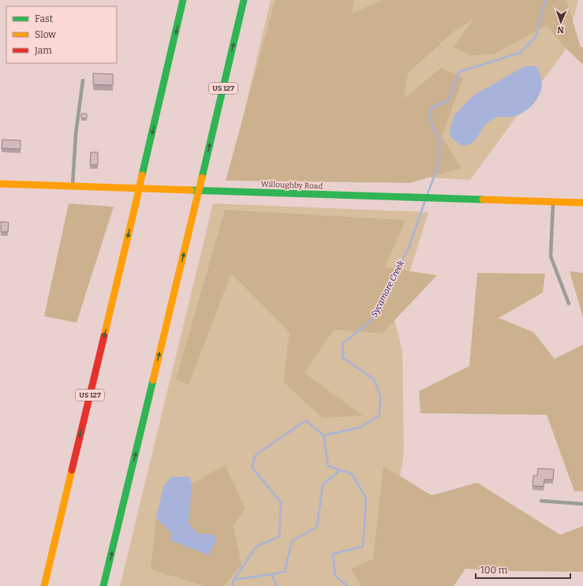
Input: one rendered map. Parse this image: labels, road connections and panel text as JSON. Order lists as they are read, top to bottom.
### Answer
{
  "streets": {
    "main road": ["US 127", "Willoughby Road"]
  },
  "water": ["Sycamore Creek"],
  "legend": ["Fast", "Slow", "Jam"],
  "scale_bar": "100 m",
  "north": "bottom"
}
